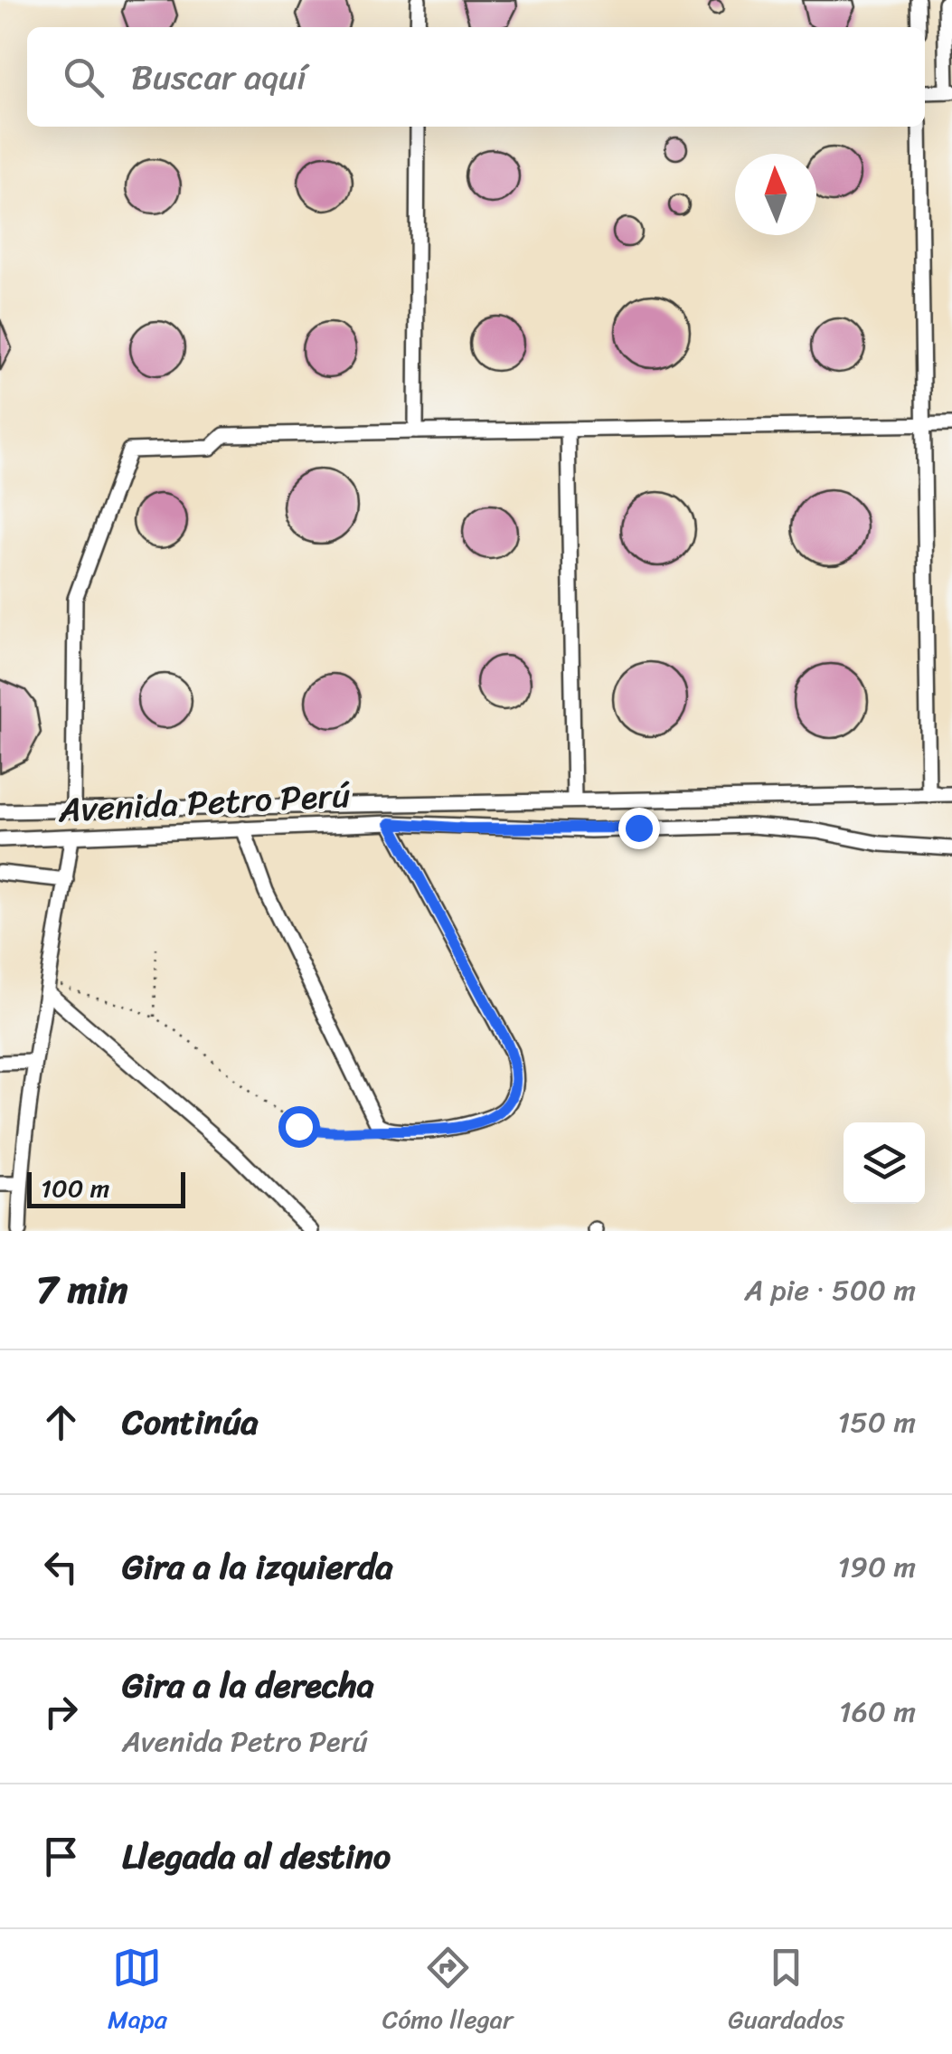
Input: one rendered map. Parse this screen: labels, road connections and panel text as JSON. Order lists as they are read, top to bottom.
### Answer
{
  "streets": {
    "street": ["Avenida Petro Perú"]
  },
  "scale_bar": "100 m",
  "north": "top",
  "page": {
    "search": "Buscar aquí",
    "scale": "100 m",
    "heading": ["7 min", "A pie · 500 m"],
    "list": [
      ["Continúa", "150 m"],
      ["Gira a la izquierda", "190 m"],
      ["Gira a la derecha", "Avenida Petro Perú", "160 m"],
      "Llegada al destino"
    ],
    "nav": ["Mapa", "Cómo llegar", "Guardados"]
  }
}
